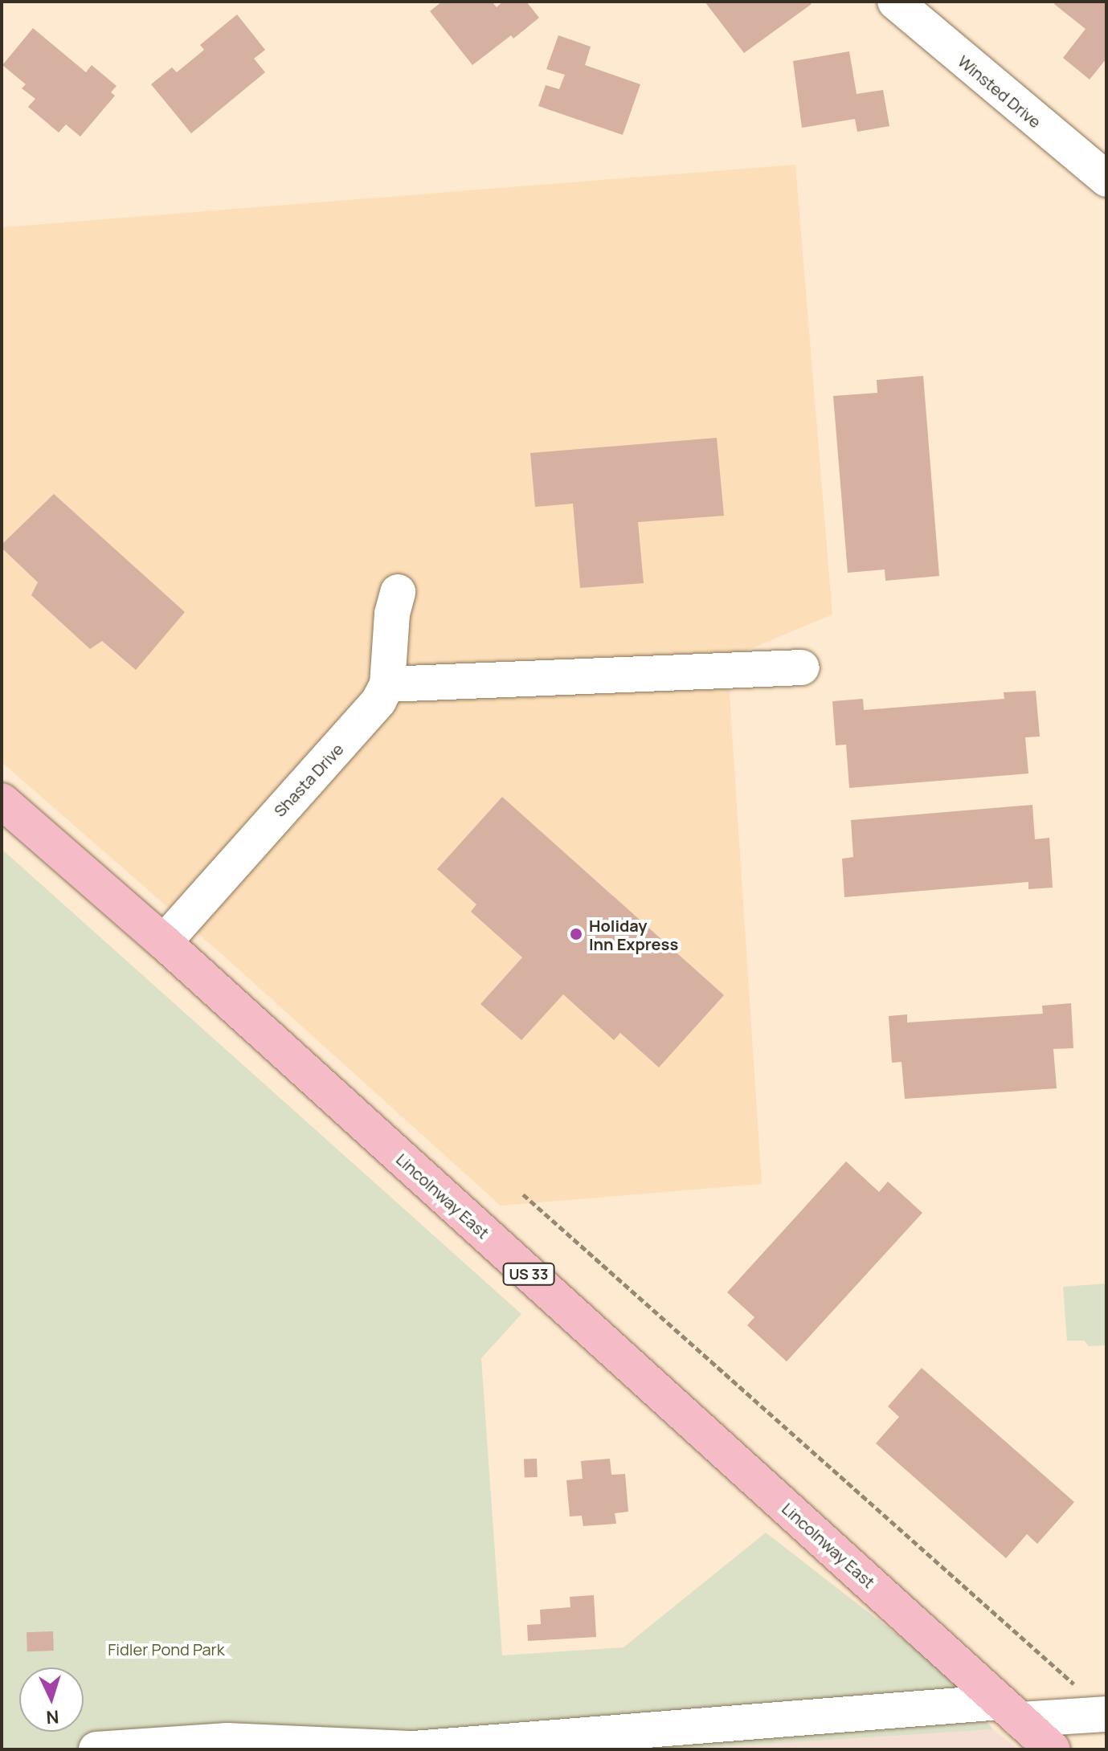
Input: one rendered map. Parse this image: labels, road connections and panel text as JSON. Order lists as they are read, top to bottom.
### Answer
{
  "streets": {
    "highway": ["Lincolnway East", "US 33"],
    "street": ["Winsted Drive", "Shasta Drive"]
  },
  "crossings": [
    ["Shasta Drive", "Lincolnway East"]
  ],
  "parks": ["Fidler Pond Park"],
  "places": ["Holiday Inn Express"],
  "north": "bottom"
}
